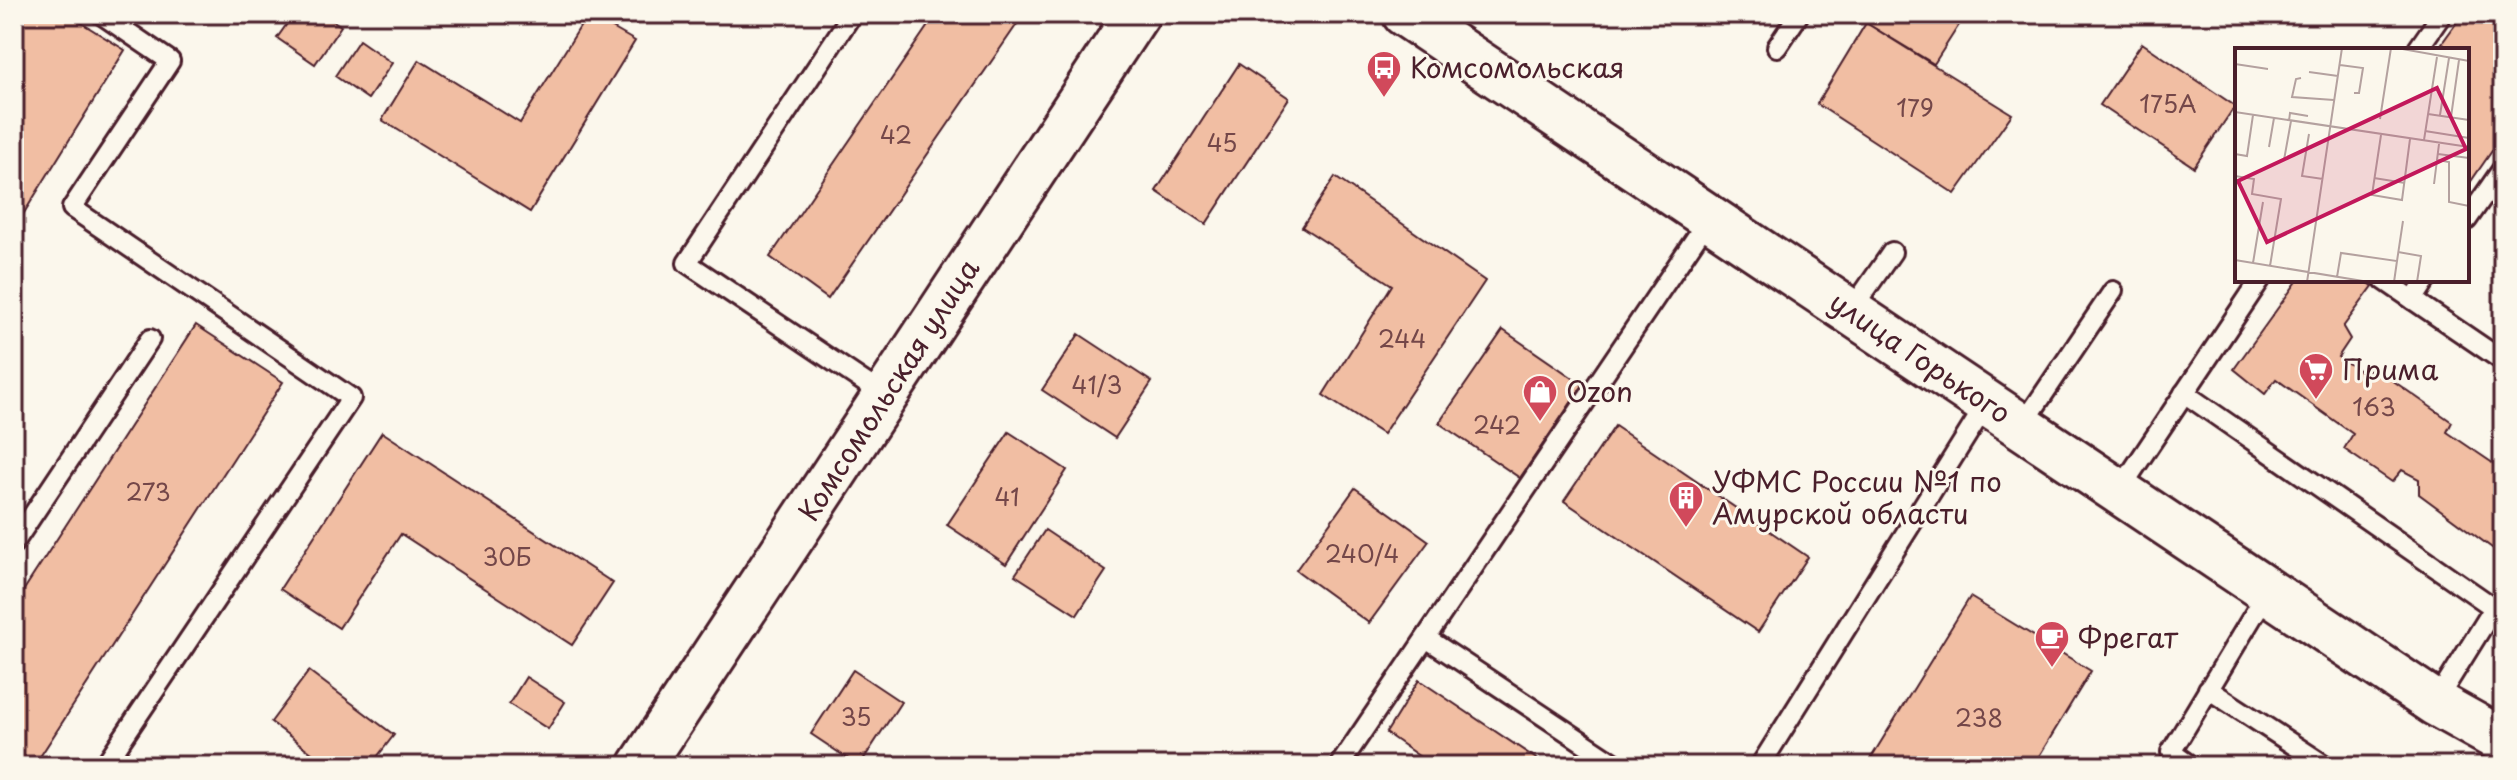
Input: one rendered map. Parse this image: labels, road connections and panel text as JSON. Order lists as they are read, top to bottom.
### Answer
{
  "streets": {
    "main road": ["улица Горького", "Комсомольская улица"]
  },
  "places": {
    "bus stop": ["Комсомольская"],
    "supermarket": ["Прима"],
    "shop": ["Ozon"],
    "building": ["УФМС России №1 по Амурской области"],
    "cafe": ["Фрегат"]
  },
  "house_numbers": [
    "175А",
    "179",
    "42",
    "45",
    "244",
    "41/3",
    "163",
    "242",
    "273",
    "41",
    "240/4",
    "30Б",
    "35",
    "238"
  ]
}
